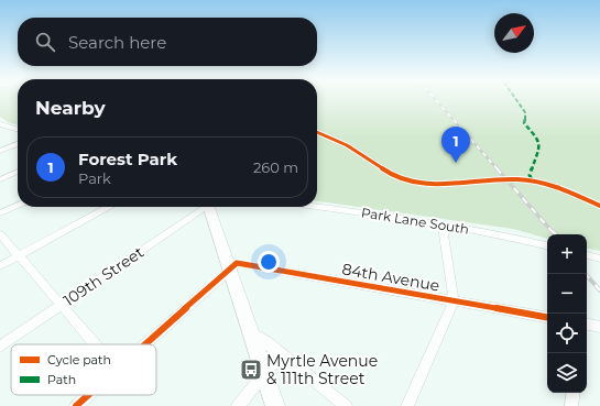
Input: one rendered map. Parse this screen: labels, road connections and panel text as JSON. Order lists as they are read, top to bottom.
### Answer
{
  "streets": {
    "street": ["Park Lane South", "109th Street", "84th Avenue"]
  },
  "places": {
    "bus stop": ["Myrtle Avenue & 111th Street"]
  },
  "legend": ["Cycle path", "Path"],
  "north": "top right",
  "page": {
    "search": "Search here",
    "heading": "Nearby",
    "pins": "1",
    "list": [
      {
        "mark": "1",
        "name": "Forest Park",
        "note": "Park",
        "value": "260 m"
      }
    ],
    "map_buttons": ["+", "−"]
  }
}
